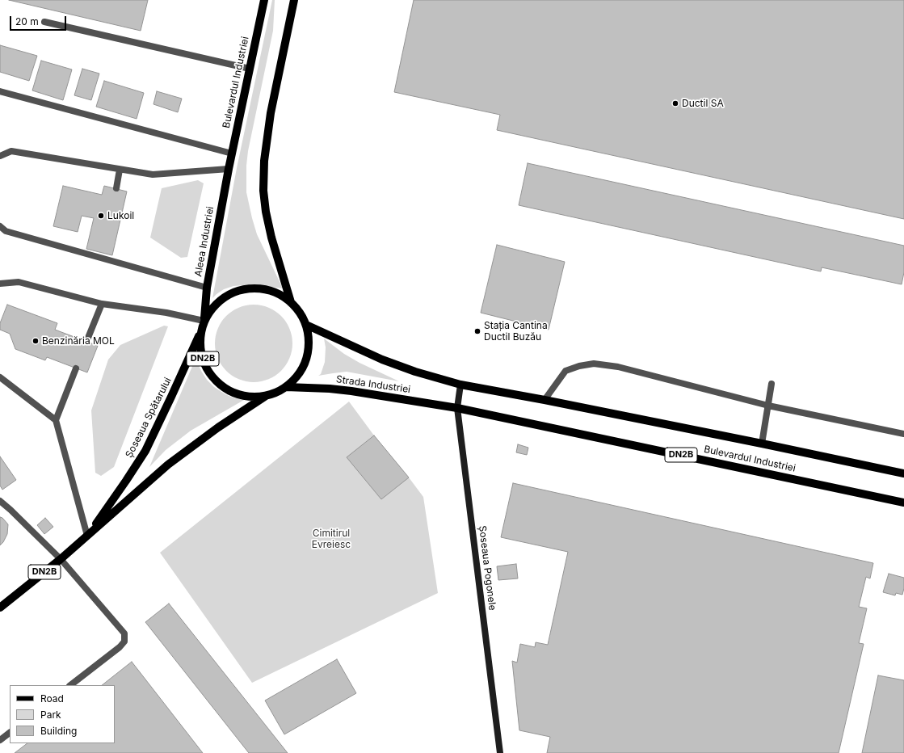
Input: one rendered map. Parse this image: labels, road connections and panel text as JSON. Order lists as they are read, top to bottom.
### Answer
{
  "streets": {
    "main road": [
      "Bulevardul Industriei",
      "Aleea Industriei",
      "DN2B",
      "Strada Industriei",
      "Șoseaua Spătarului",
      "Șoseaua Pogonele"
    ]
  },
  "crossings": [
    ["Bulevardul Industriei", "Aleea Industriei"],
    ["Bulevardul Industriei", "Strada Industriei"],
    ["Bulevardul Industriei", "Șoseaua Pogonele"],
    ["Aleea Industriei", "Strada Industriei"],
    ["Aleea Industriei", "Șoseaua Spătarului"],
    ["Strada Industriei", "Șoseaua Spătarului"],
    ["Strada Industriei", "Șoseaua Pogonele"]
  ],
  "parks": ["Cimitirul Evreiesc"],
  "places": [
    "Ductil SA",
    "Lukoil",
    "Stația Cantina Ductil Buzău",
    "Benzinăria MOL"
  ],
  "legend": ["Road", "Park", "Building"],
  "scale_bar": "20 m"
}
